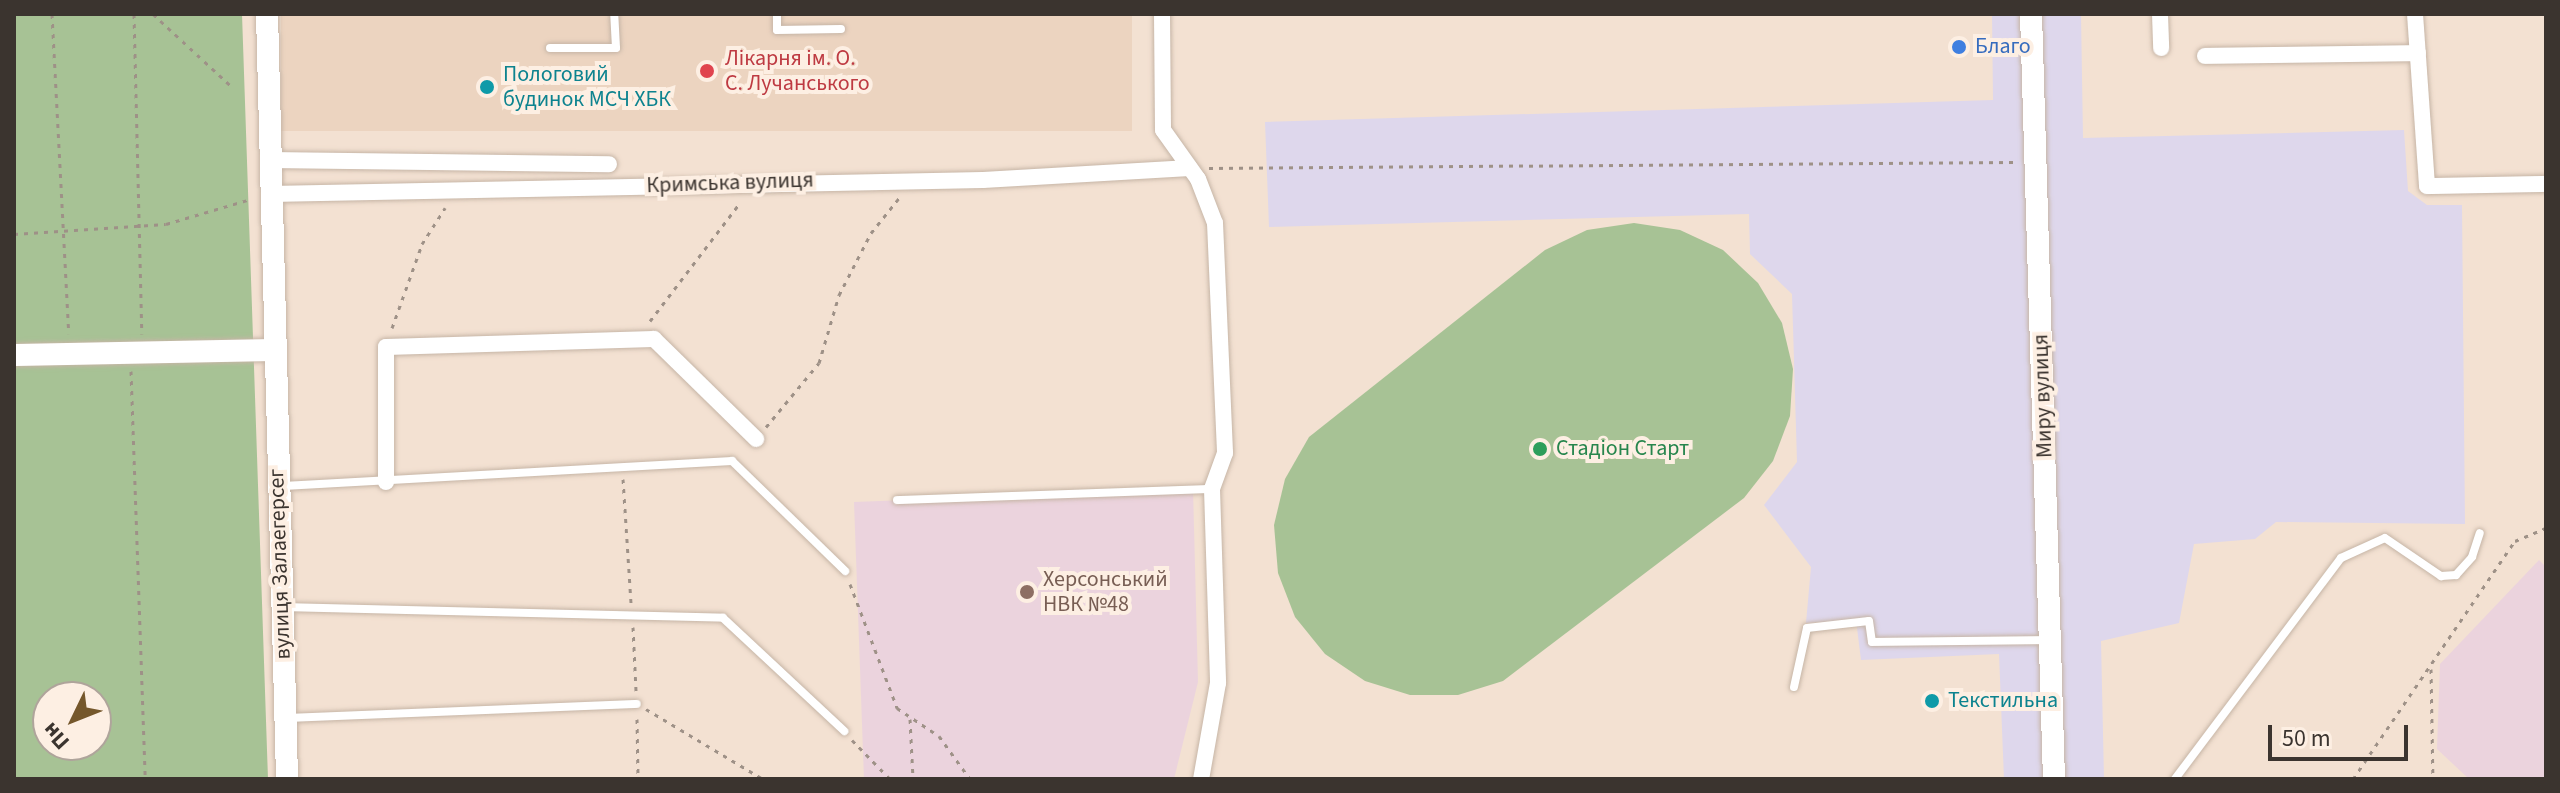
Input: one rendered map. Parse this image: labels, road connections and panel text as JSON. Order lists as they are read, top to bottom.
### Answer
{
  "streets": {
    "main road": ["Миру вулиця", "вулиця Залаегерсег"],
    "street": ["Кримська вулиця"]
  },
  "crossings": [
    ["Кримська вулиця", "вулиця Залаегерсег"]
  ],
  "places": [
    "Благо",
    "Лікарня ім. О. С. Лучанського",
    "Пологовий будинок МСЧ ХБК",
    "Стадіон Старт",
    "Херсонський НВК №48",
    "Текстильна"
  ],
  "scale_bar": "50 m",
  "north": "bottom left"
}
